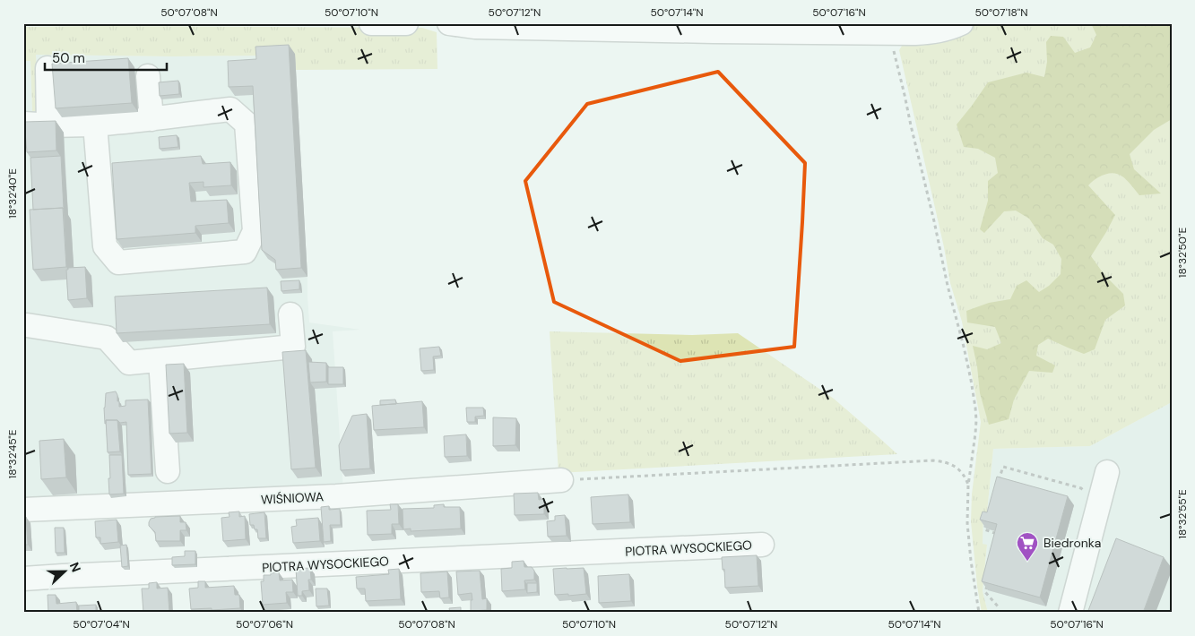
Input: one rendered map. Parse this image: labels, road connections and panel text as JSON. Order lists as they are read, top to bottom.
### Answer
{
  "streets": {
    "street": ["WIŚNIOWA", "PIOTRA WYSOCKIEGO"]
  },
  "places": {
    "supermarket": ["Biedronka"]
  },
  "scale_bar": "50 m",
  "north": "right",
  "coordinates": [
    "50°07'08\"N",
    "50°07'10\"N",
    "50°07'12\"N",
    "50°07'14\"N",
    "50°07'16\"N",
    "50°07'18\"N",
    "18°32'40\"E",
    "18°32'50\"E",
    "18°32'45\"E",
    "18°32'55\"E",
    "50°07'04\"N",
    "50°07'06\"N"
  ]
}
